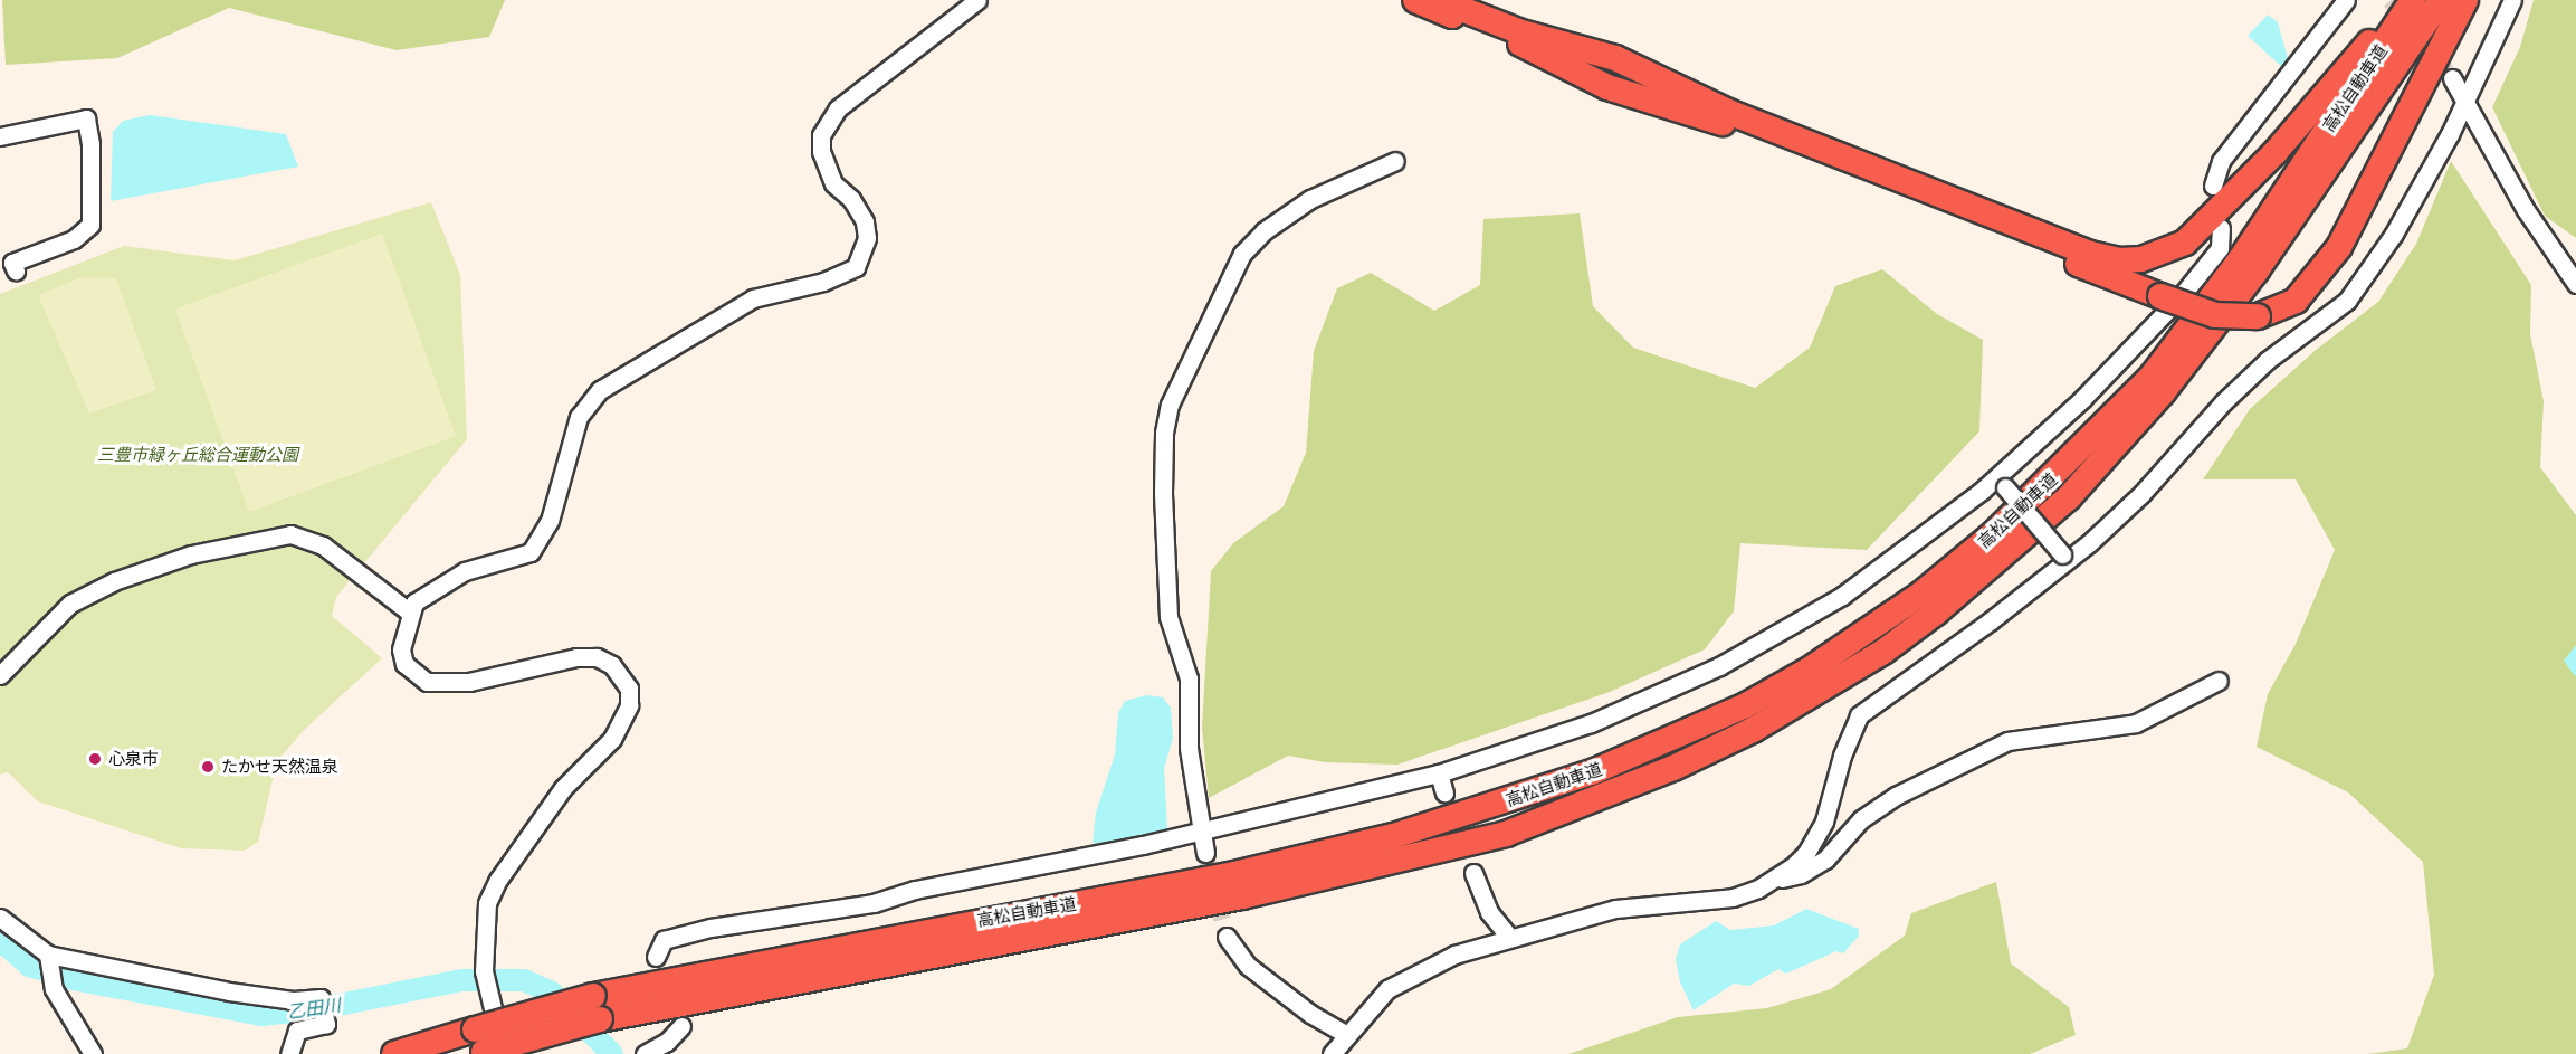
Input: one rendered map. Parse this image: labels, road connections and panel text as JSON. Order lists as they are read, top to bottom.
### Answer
{
  "streets": {
    "highway": ["高松自動車道"]
  },
  "water": ["乙田川"],
  "parks": ["三豊市緑ヶ丘総合運動公園"],
  "places": ["心泉市", "たかせ天然温泉"]
}
